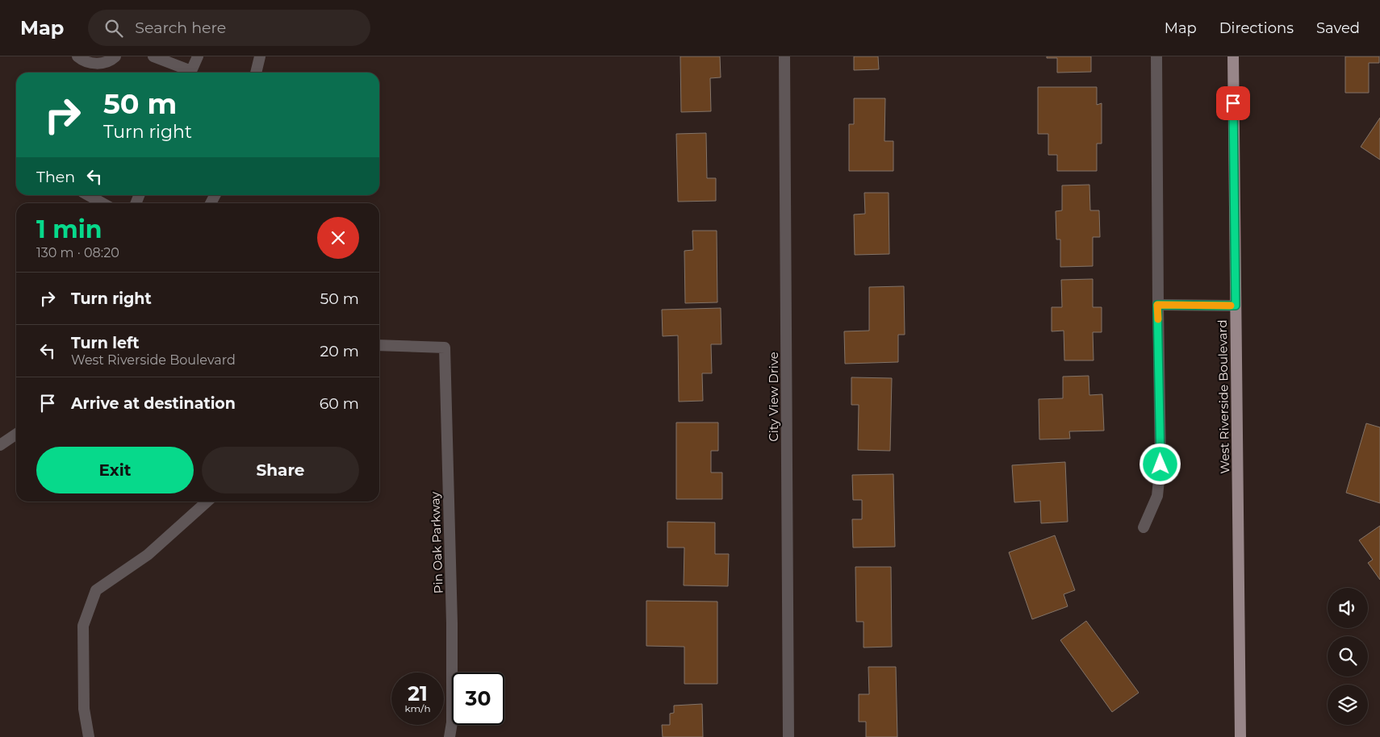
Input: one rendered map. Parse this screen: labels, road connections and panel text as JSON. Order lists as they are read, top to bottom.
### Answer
{
  "streets": {
    "main road": ["West Riverside Boulevard"],
    "street": ["City View Drive", "Pin Oak Parkway"]
  },
  "page": {
    "header": "Map",
    "search": "Search here",
    "nav": ["Map", "Directions", "Saved"],
    "turn": ["50 m", "Turn right"],
    "then": "Then",
    "heading": ["1 min", "130 m · 08:20"],
    "list": [
      {
        "name": "Turn right",
        "value": "50 m"
      },
      {
        "name": "Turn left",
        "note": "West Riverside Boulevard",
        "value": "20 m"
      },
      {
        "name": "Arrive at destination",
        "value": "60 m"
      }
    ],
    "buttons": ["Exit", "Share"],
    "speed": "21 km/h",
    "limit": "30"
  }
}
